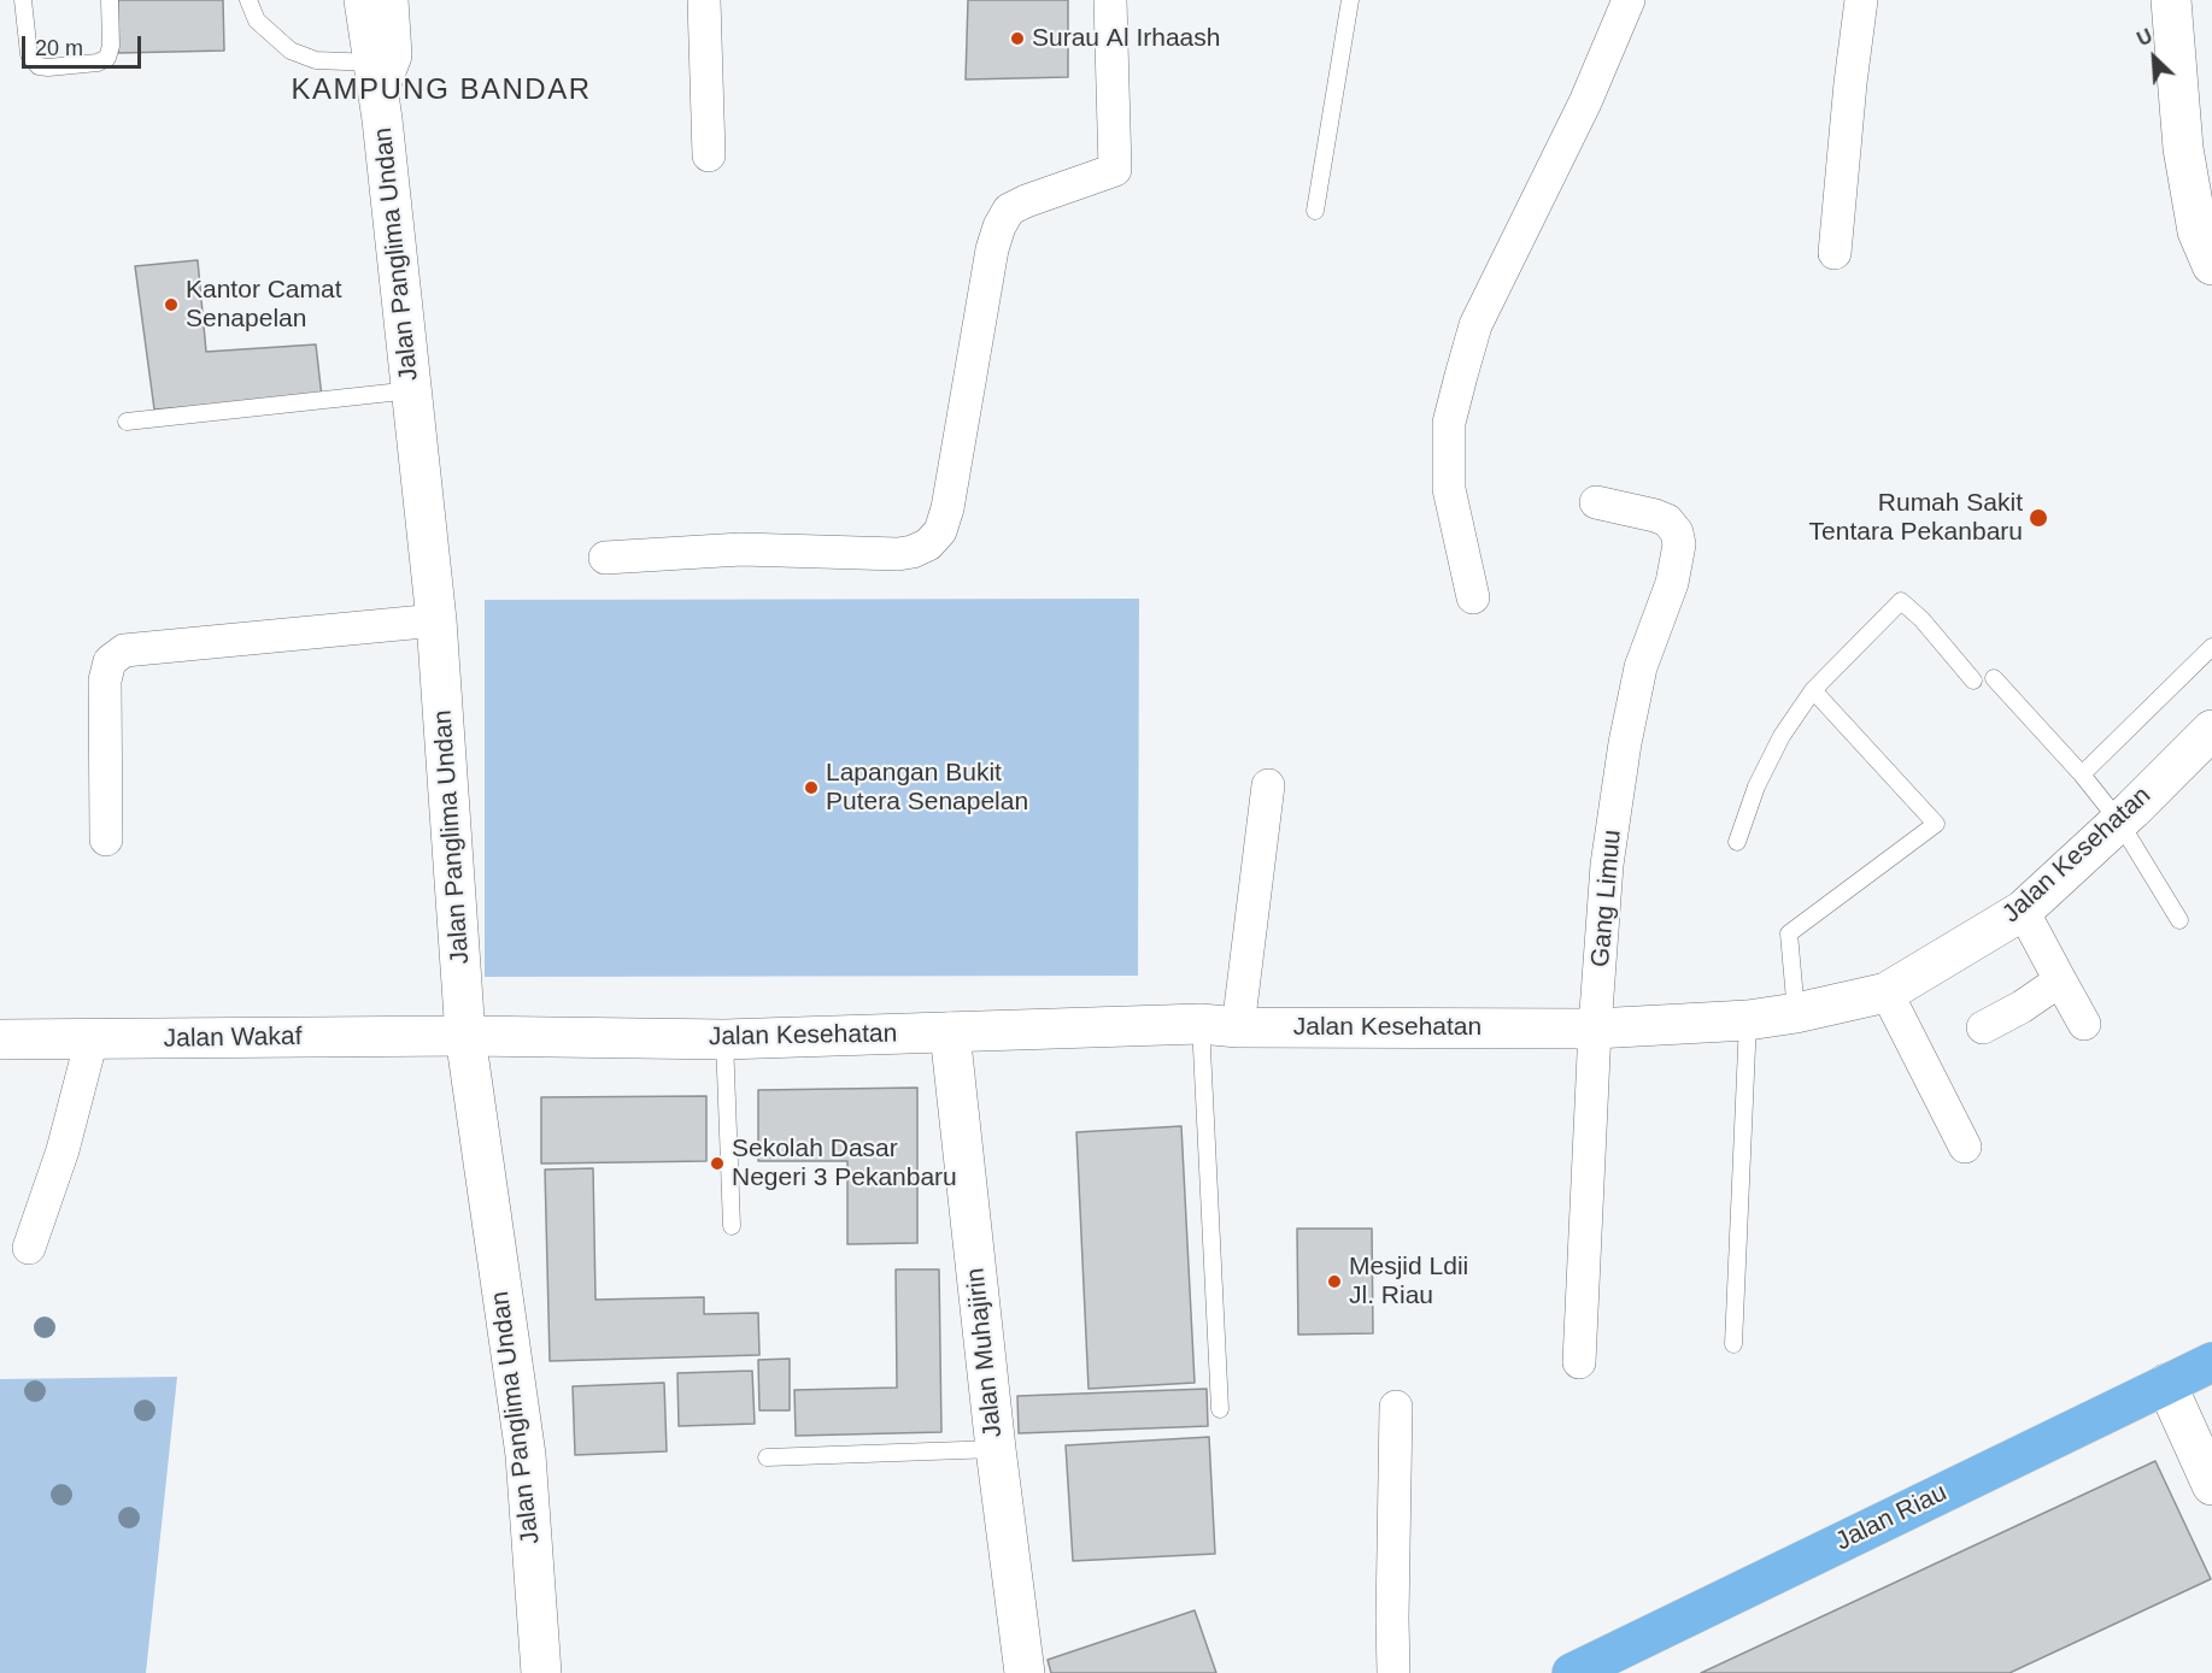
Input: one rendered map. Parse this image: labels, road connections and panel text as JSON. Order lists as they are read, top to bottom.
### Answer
{
  "streets": {
    "main road": ["Jalan Riau"],
    "street": [
      "Jalan Panglima Undan",
      "Jalan Kesehatan",
      "Gang Limuu",
      "Jalan Wakaf",
      "Jalan Muhajirin"
    ]
  },
  "crossings": [
    ["Jalan Panglima Undan", "Jalan Kesehatan"],
    ["Jalan Panglima Undan", "Jalan Wakaf"],
    ["Jalan Kesehatan", "Gang Limuu"],
    ["Jalan Kesehatan", "Jalan Wakaf"],
    ["Jalan Kesehatan", "Jalan Muhajirin"]
  ],
  "districts": ["KAMPUNG BANDAR"],
  "places": [
    "Surau Al Irhaash",
    "Kantor Camat Senapelan",
    "Rumah Sakit Tentara Pekanbaru",
    "Lapangan Bukit Putera Senapelan",
    "Sekolah Dasar Negeri 3 Pekanbaru",
    "Mesjid Ldii Jl. Riau"
  ],
  "scale_bar": "20 m",
  "north": "top left"
}
